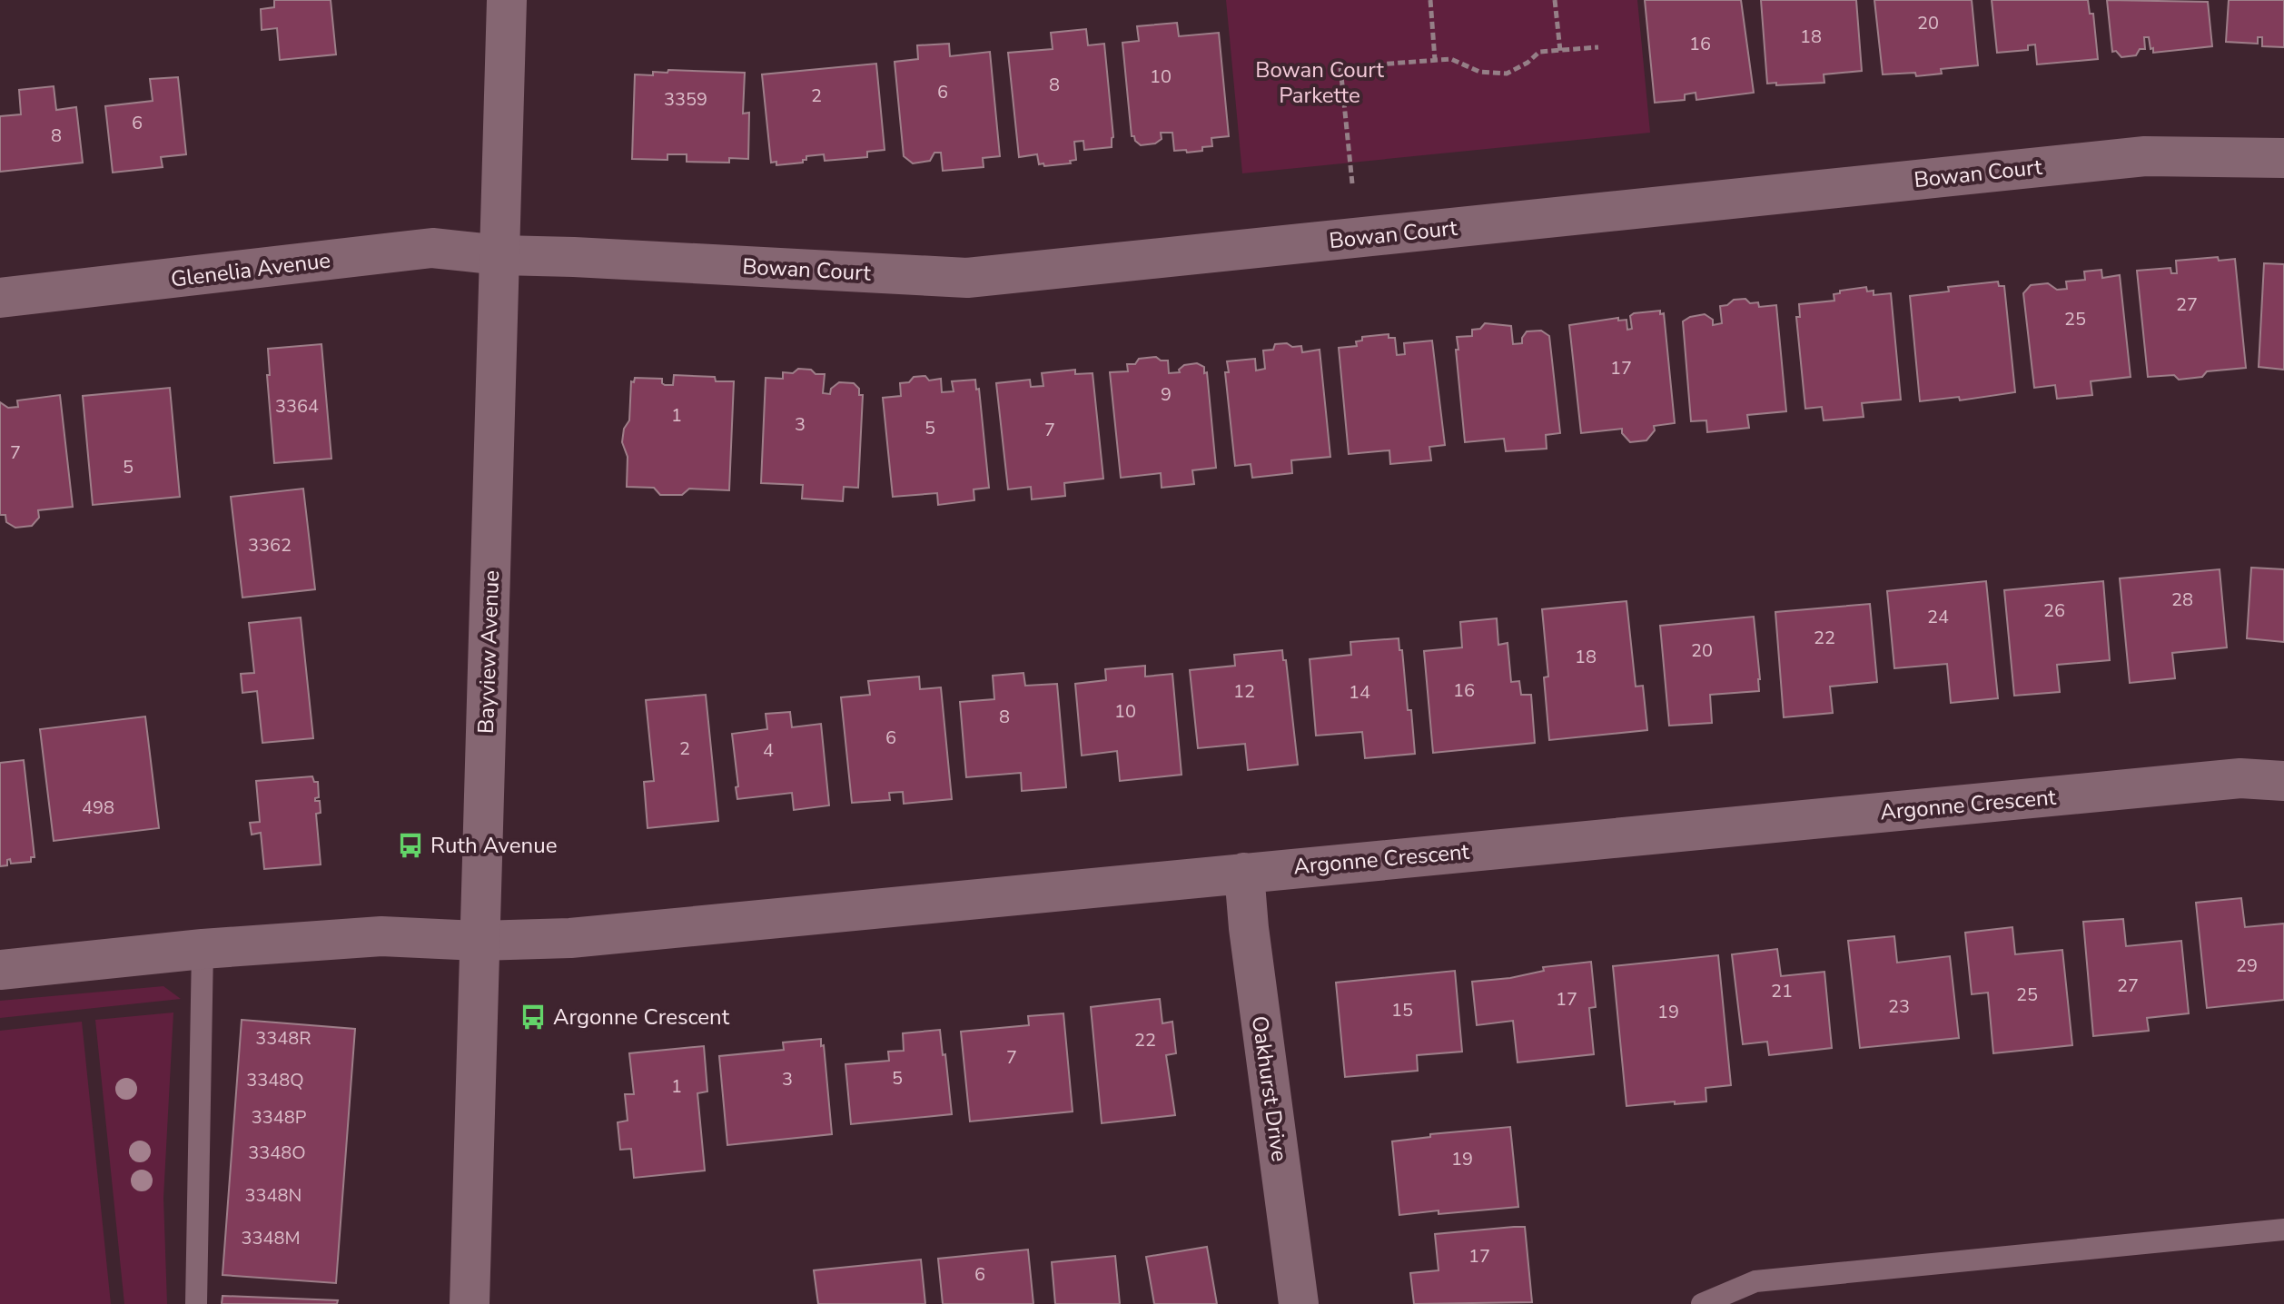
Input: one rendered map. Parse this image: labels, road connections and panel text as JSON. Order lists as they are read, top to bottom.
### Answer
{
  "streets": {
    "street": [
      "Bowan Court",
      "Glenelia Avenue",
      "Bayview Avenue",
      "Argonne Crescent",
      "Oakhurst Drive"
    ]
  },
  "crossings": [
    ["Bowan Court", "Glenelia Avenue"],
    ["Bowan Court", "Bayview Avenue"],
    ["Glenelia Avenue", "Bayview Avenue"],
    ["Bayview Avenue", "Argonne Crescent"],
    ["Argonne Crescent", "Oakhurst Drive"]
  ],
  "parks": ["Bowan Court Parkette"],
  "places": {
    "bus stop": ["Ruth Avenue", "Argonne Crescent"]
  },
  "house_numbers": [
    "20",
    "18",
    "16",
    "10",
    "8",
    "6",
    "2",
    "3359",
    "6",
    "8",
    "27",
    "25",
    "17",
    "9",
    "3364",
    "1",
    "3",
    "5",
    "7",
    "7",
    "5",
    "3362",
    "28",
    "26",
    "24",
    "22",
    "20",
    "18",
    "16",
    "12",
    "14",
    "10",
    "8",
    "6",
    "2",
    "4",
    "498",
    "29",
    "27",
    "21",
    "25",
    "17",
    "23",
    "15",
    "19",
    "3348R",
    "22",
    "7",
    "5",
    "3",
    "3348Q",
    "1",
    "3348P",
    "3348O",
    "19",
    "3348N",
    "3348M",
    "17",
    "6"
  ]
}
